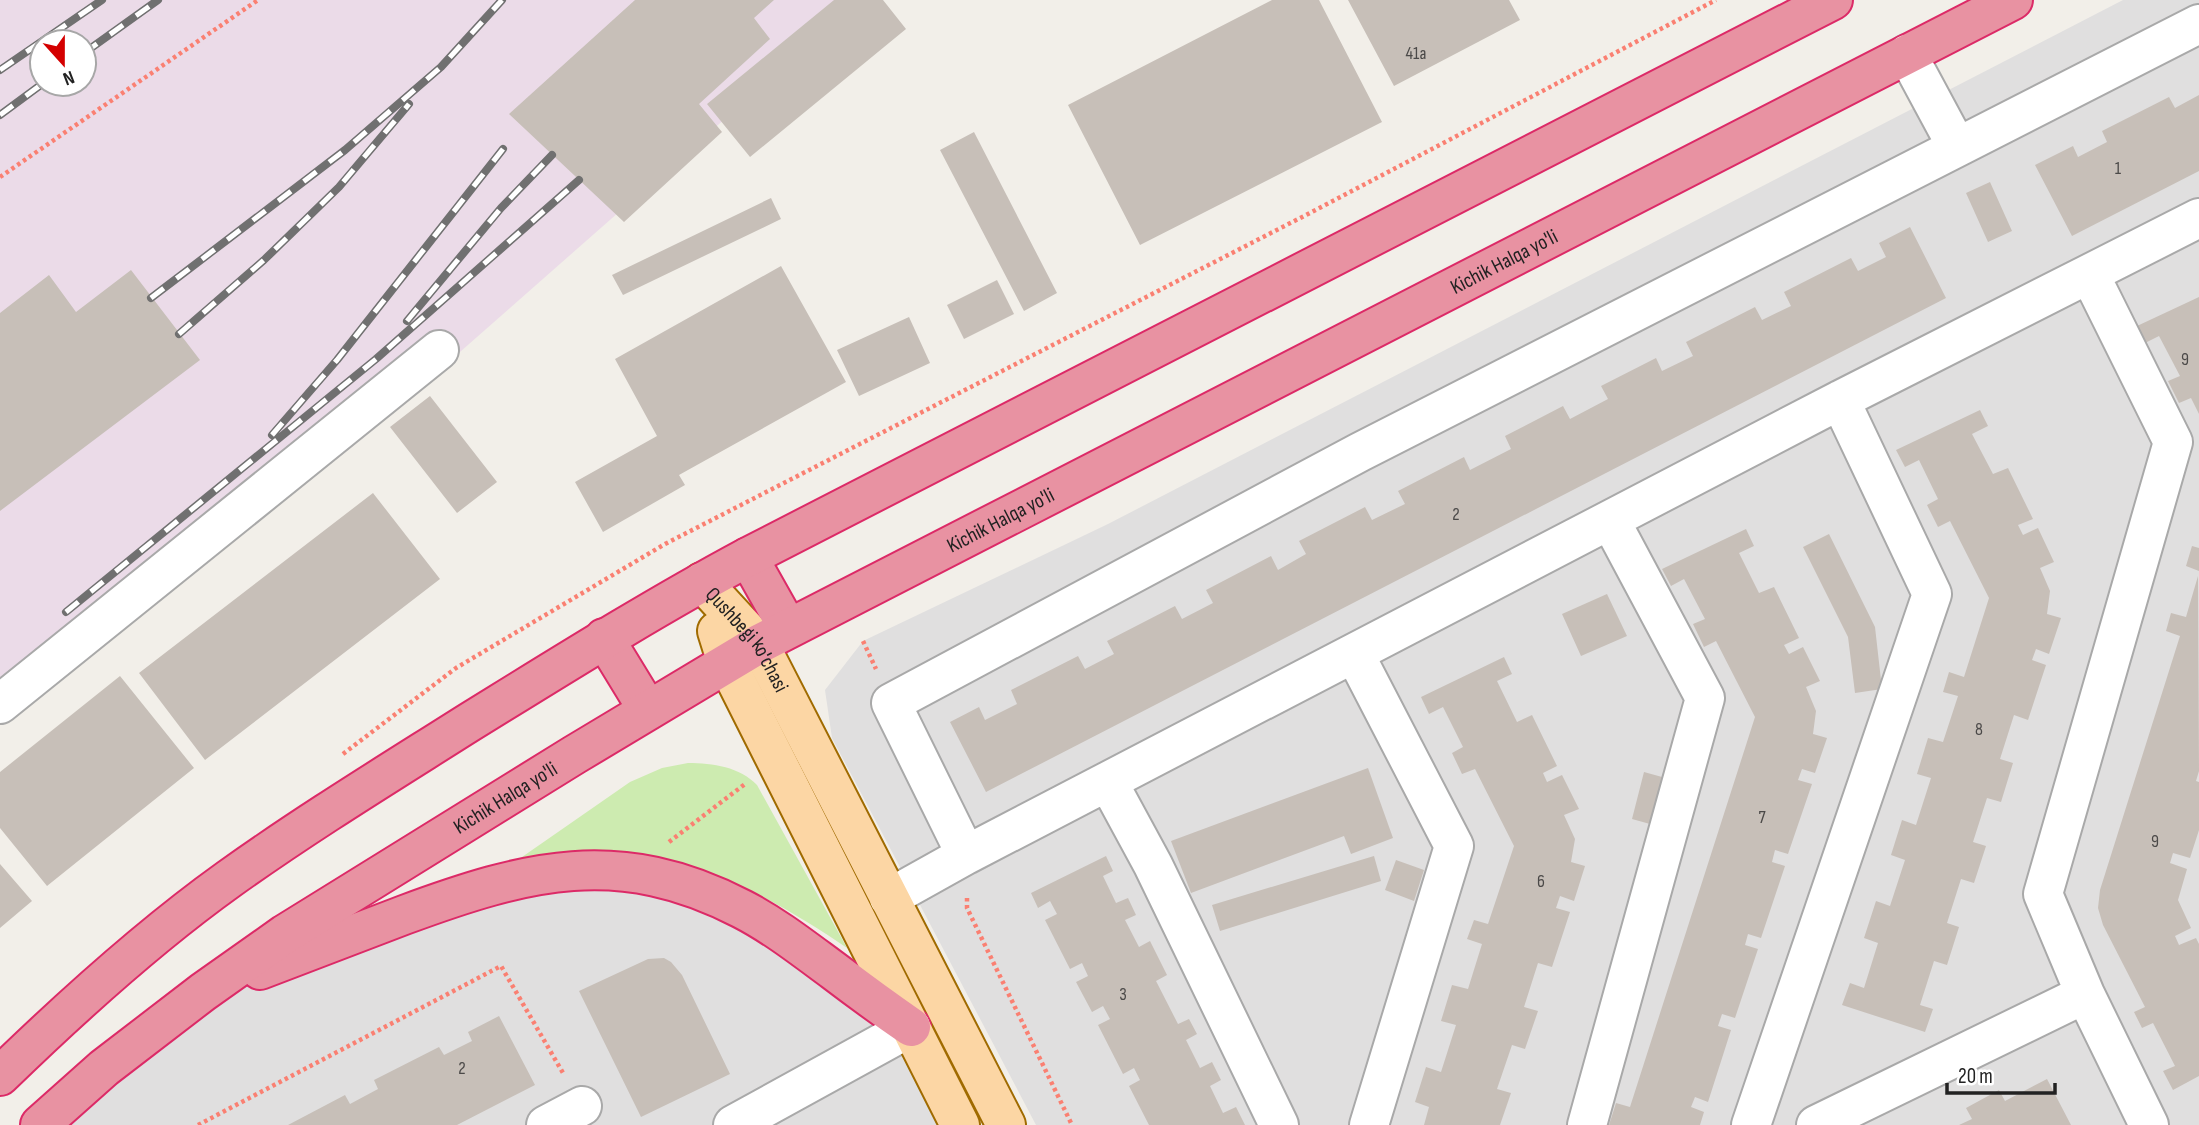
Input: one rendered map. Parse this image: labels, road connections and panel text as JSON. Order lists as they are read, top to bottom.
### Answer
{
  "streets": {
    "highway": ["Kichik Halqa yo'li"],
    "main road": ["Qushbegi ko'chasi"]
  },
  "crossings": [
    ["Kichik Halqa yo'li", "Qushbegi ko'chasi"]
  ],
  "house_numbers": [
    "41а",
    "1",
    "9",
    "2",
    "8",
    "7",
    "9",
    "6",
    "3",
    "2"
  ],
  "scale_bar": "20 m",
  "north": "bottom"
}
